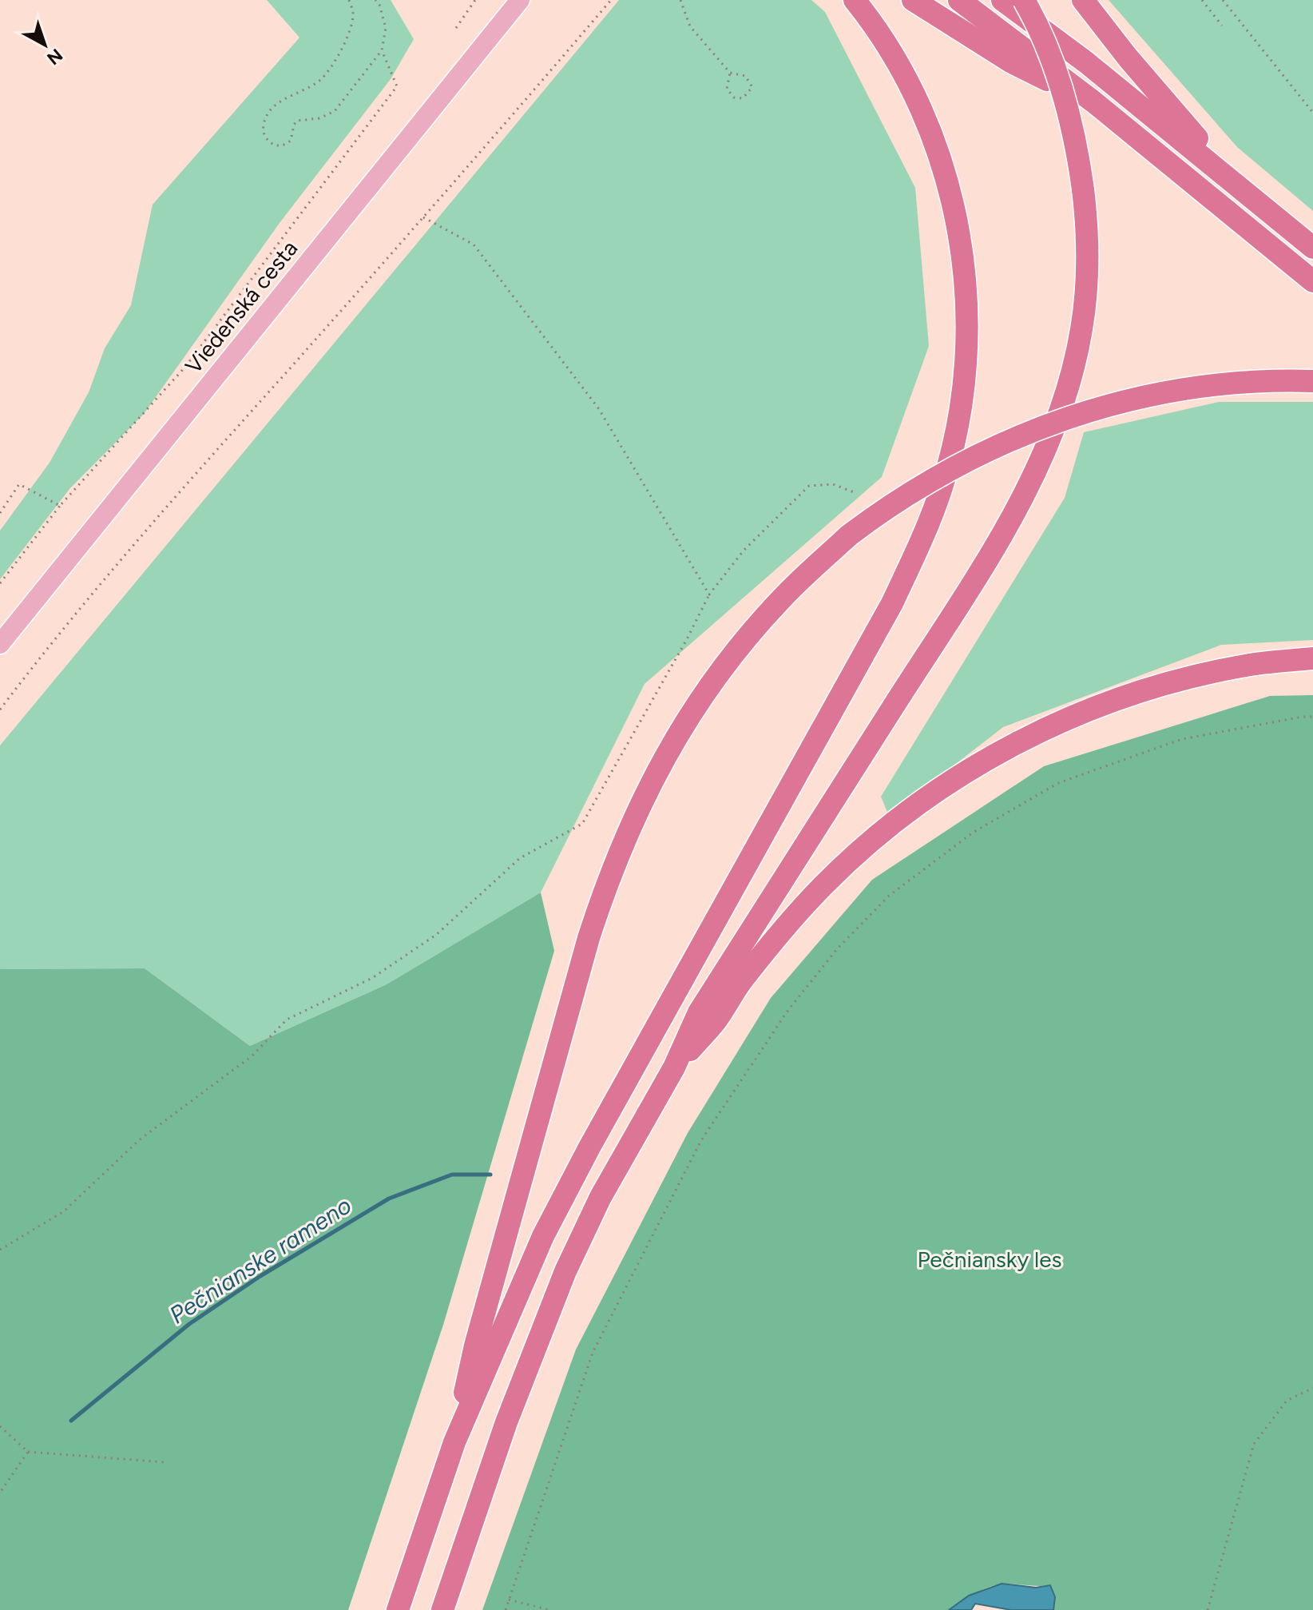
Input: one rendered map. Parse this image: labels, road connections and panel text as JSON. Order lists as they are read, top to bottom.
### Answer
{
  "streets": {
    "main road": ["Viedenská cesta"]
  },
  "water": ["Pečnianske rameno"],
  "parks": ["Pečniansky les"],
  "north": "bottom right"
}
